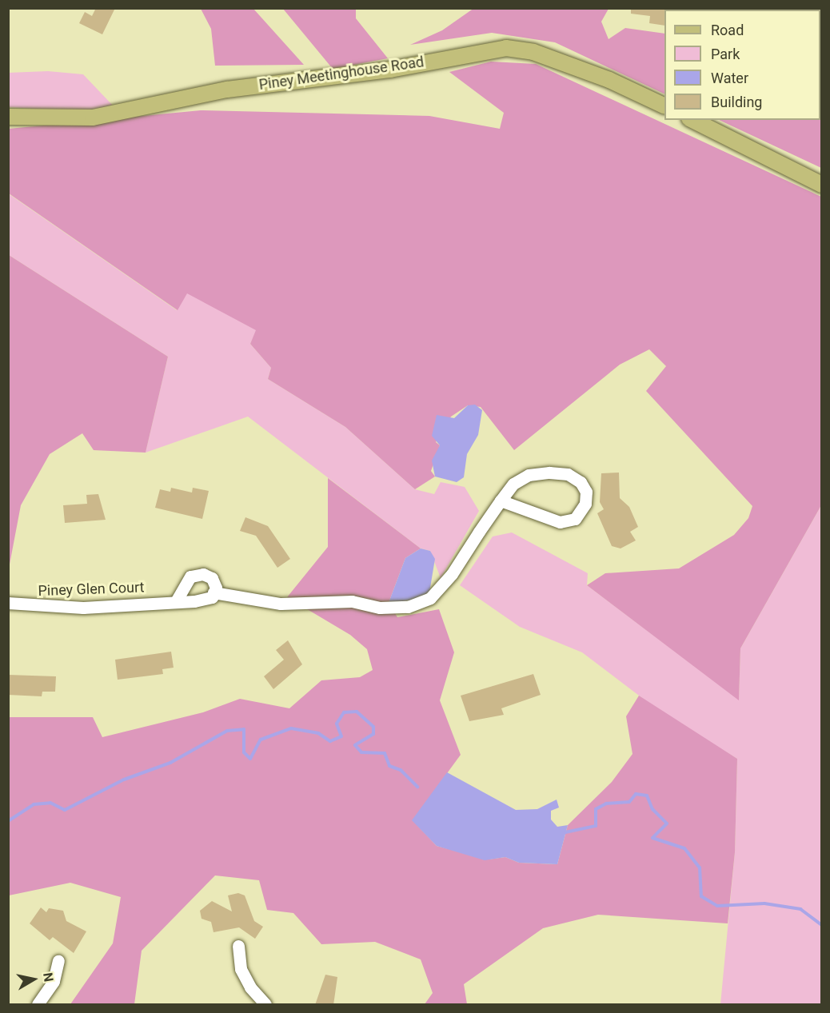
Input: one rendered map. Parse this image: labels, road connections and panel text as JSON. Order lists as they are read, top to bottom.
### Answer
{
  "streets": {
    "main road": ["Piney Meetinghouse Road"],
    "street": ["Piney Glen Court"]
  },
  "legend": [
    "Road",
    "Park",
    "Water",
    "Building"
  ],
  "north": "right"
}
